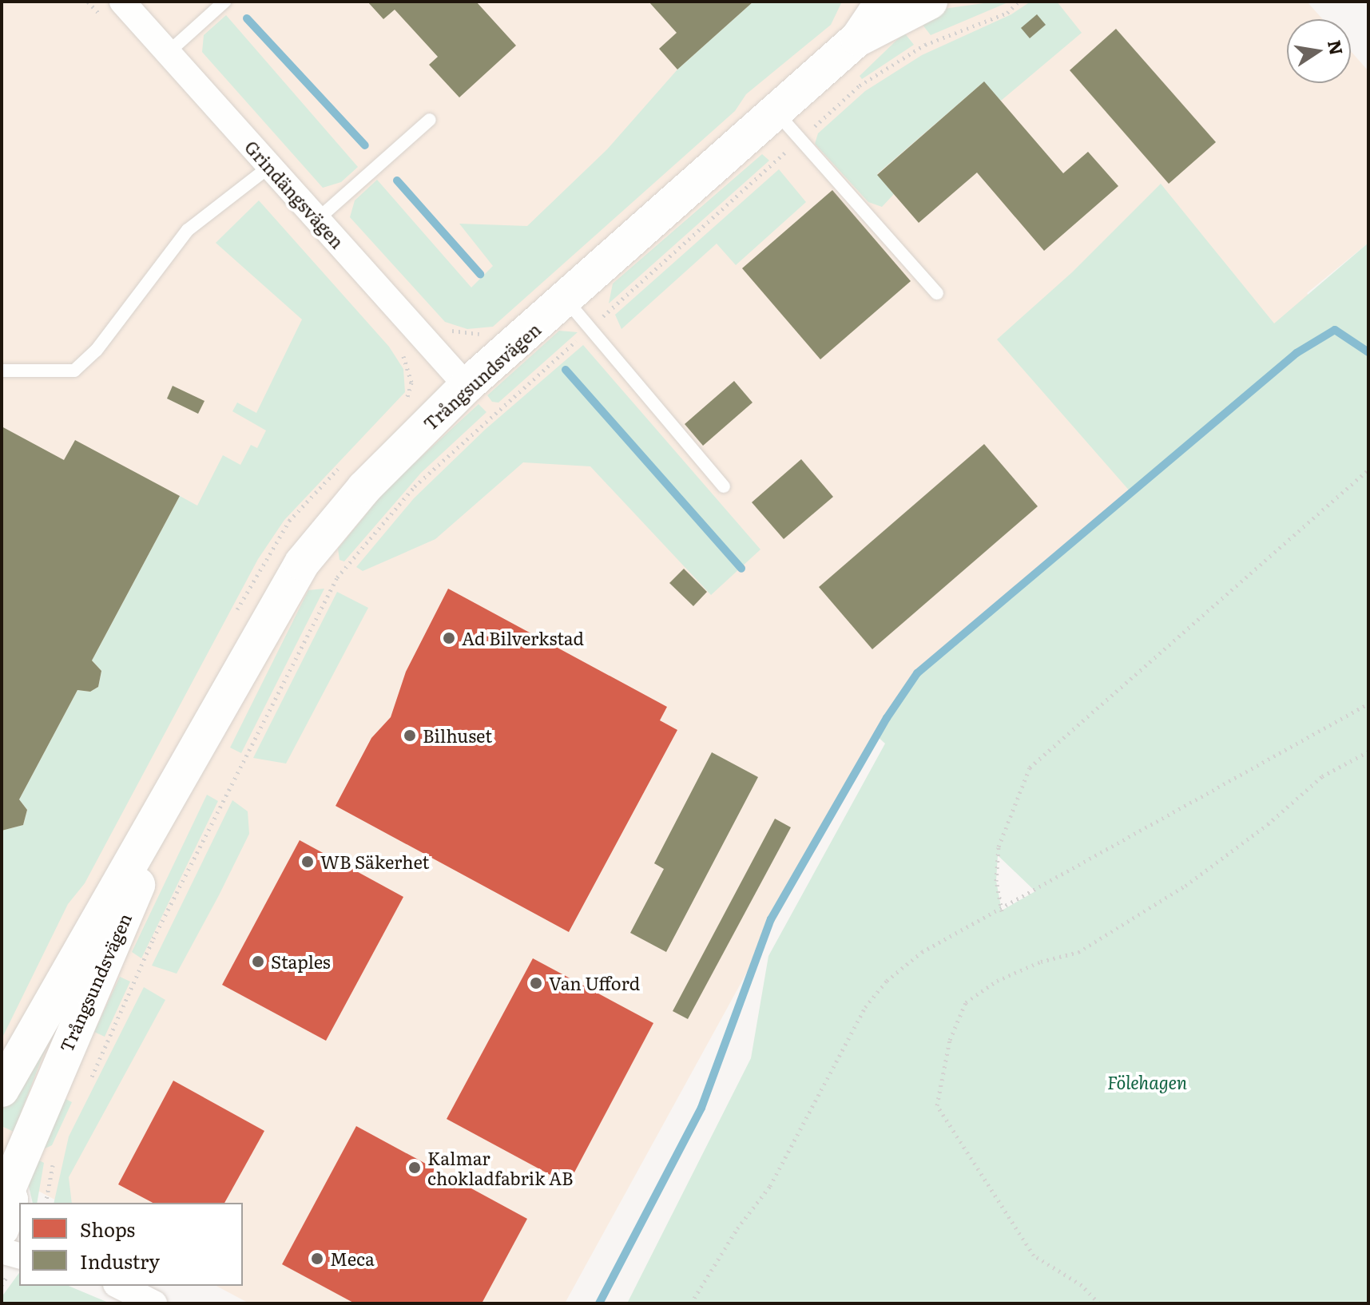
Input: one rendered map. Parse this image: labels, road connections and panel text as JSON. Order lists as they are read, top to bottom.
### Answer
{
  "streets": {
    "main road": ["Trångsundsvägen"],
    "street": ["Grindängsvägen"]
  },
  "crossings": [
    ["Grindängsvägen", "Trångsundsvägen"]
  ],
  "parks": ["Fölehagen"],
  "places": [
    "Ad Bilverkstad",
    "Bilhuset",
    "WB Säkerhet",
    "Staples",
    "Van Ufford",
    "Kalmar chokladfabrik AB",
    "Meca"
  ],
  "legend": ["Shops", "Industry"],
  "north": "right"
}
